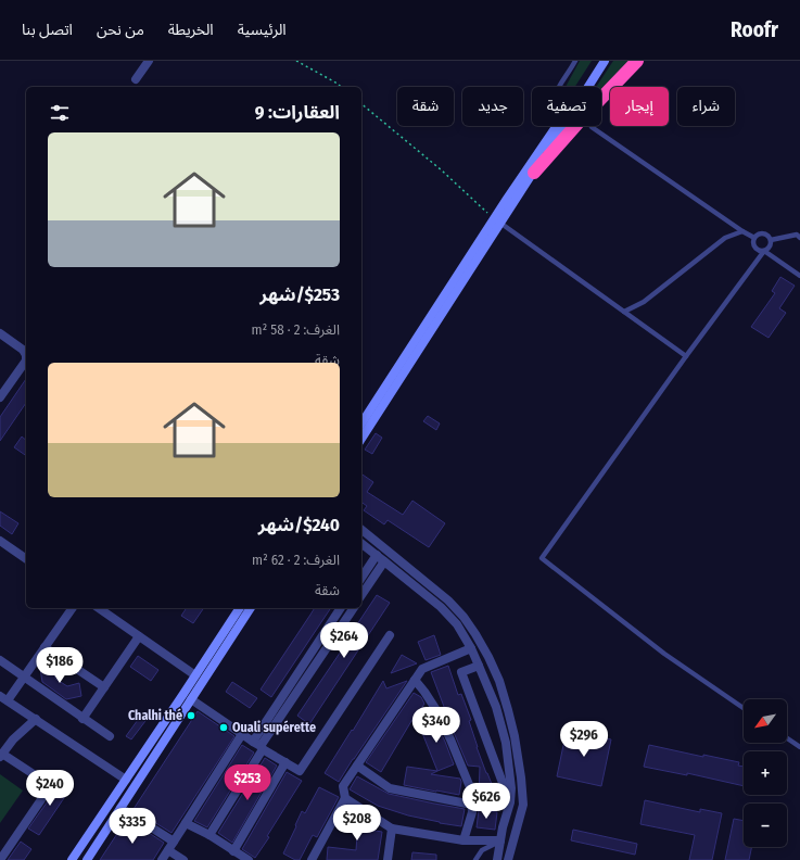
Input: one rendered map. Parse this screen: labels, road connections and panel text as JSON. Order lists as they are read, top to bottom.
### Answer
{
  "places": ["Chalhi thé", "Ouali supérette"],
  "north": "bottom left",
  "page": {
    "header": "Roofr",
    "nav": [
      "الرئيسية",
      "الخريطة",
      "من نحن",
      "اتصل بنا"
    ],
    "chip": [
      "شراء",
      "إيجار",
      "تصفية",
      "جديد",
      "شقة"
    ],
    "heading": "العقارات: 9",
    "list": [
      {
        "name": "$253/شهر",
        "note": "الغرف: 2 · 58 m² · شقة"
      },
      {
        "name": "$240/شهر",
        "note": "الغرف: 2 · 62 m² · شقة"
      }
    ],
    "price": [
      "$264",
      "$186",
      "$340",
      "$296",
      "$253",
      "$240",
      "$626",
      "$208",
      "$335"
    ],
    "map_buttons": ["+", "−"]
  }
}
